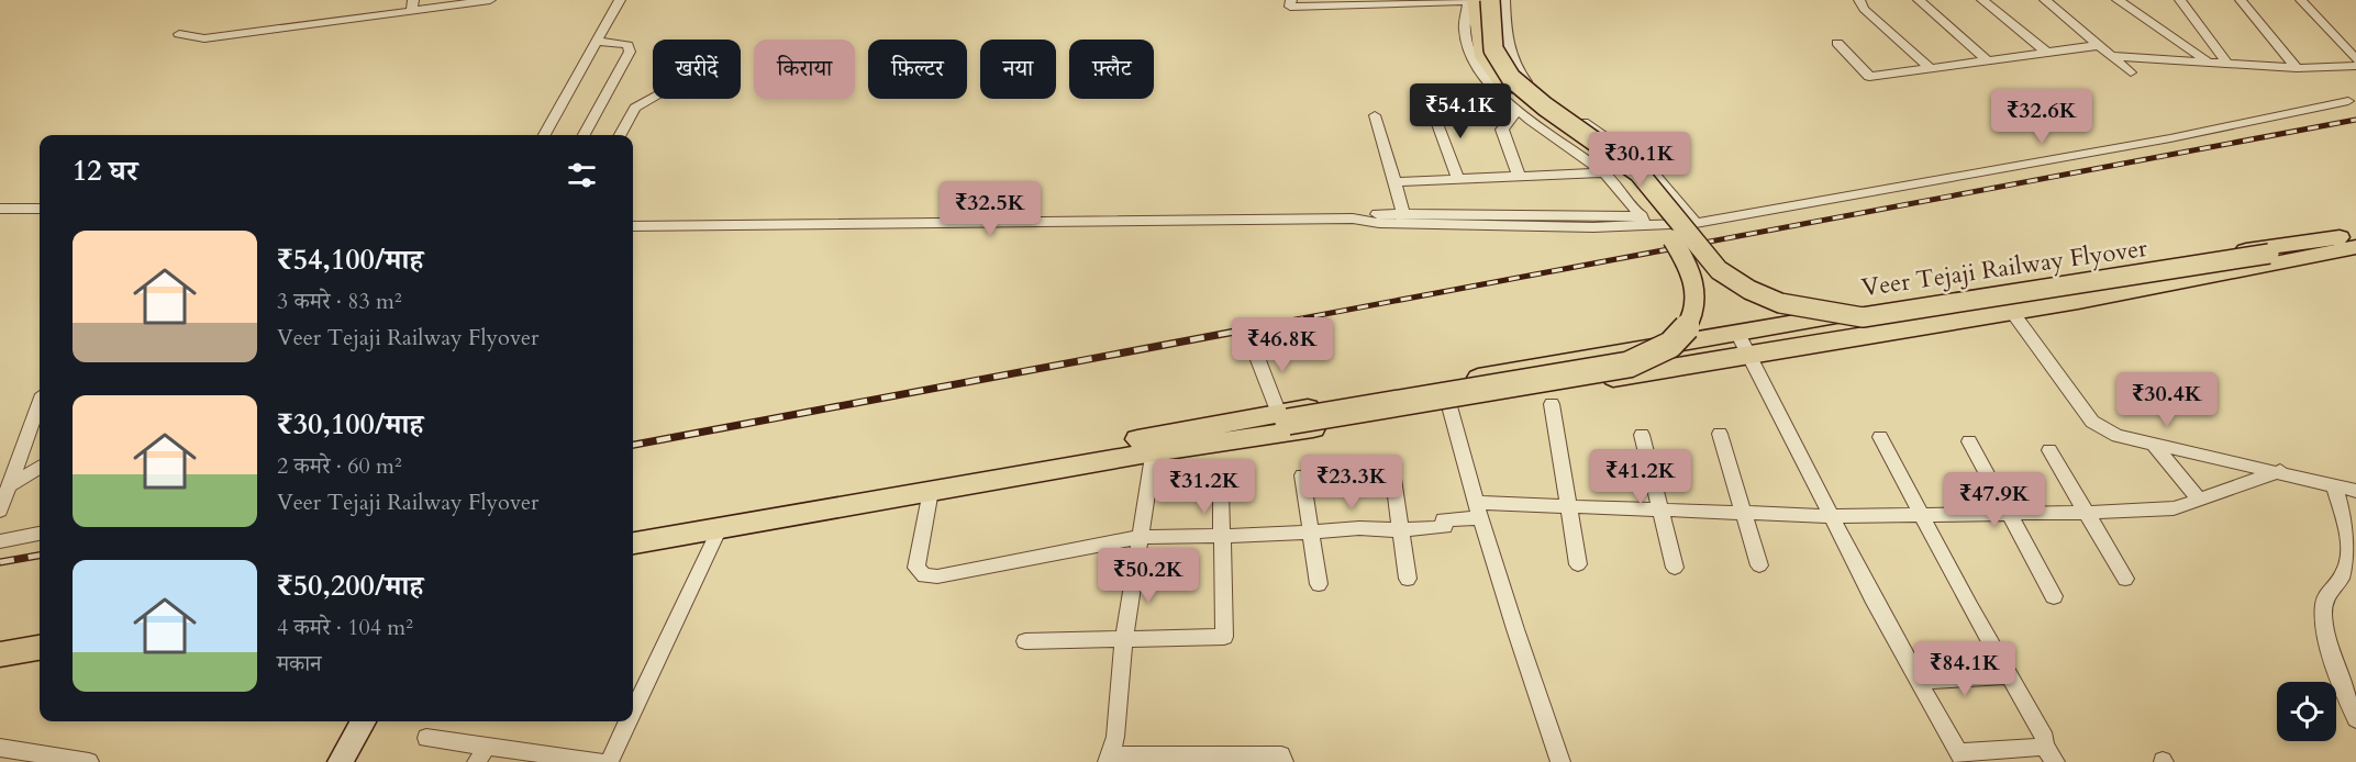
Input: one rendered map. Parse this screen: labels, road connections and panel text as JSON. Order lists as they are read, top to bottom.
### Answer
{
  "streets": {
    "main road": ["Veer Tejaji Railway Flyover"]
  },
  "page": {
    "chip": [
      "खरीदें",
      "किराया",
      "फ़िल्टर",
      "नया",
      "फ़्लैट"
    ],
    "price": [
      "₹54.1K",
      "₹32.6K",
      "₹30.1K",
      "₹32.5K",
      "₹46.8K",
      "₹30.4K",
      "₹41.2K",
      "₹23.3K",
      "₹31.2K",
      "₹47.9K",
      "₹50.2K",
      "₹84.1K"
    ],
    "heading": "12 घर",
    "list": [
      {
        "name": "₹54,100/माह",
        "note": "3 कमरे · 83 m² · Veer Tejaji Railway Flyover"
      },
      {
        "name": "₹30,100/माह",
        "note": "2 कमरे · 60 m² · Veer Tejaji Railway Flyover"
      },
      {
        "name": "₹50,200/माह",
        "note": "4 कमरे · 104 m² · मकान"
      }
    ]
  }
}
